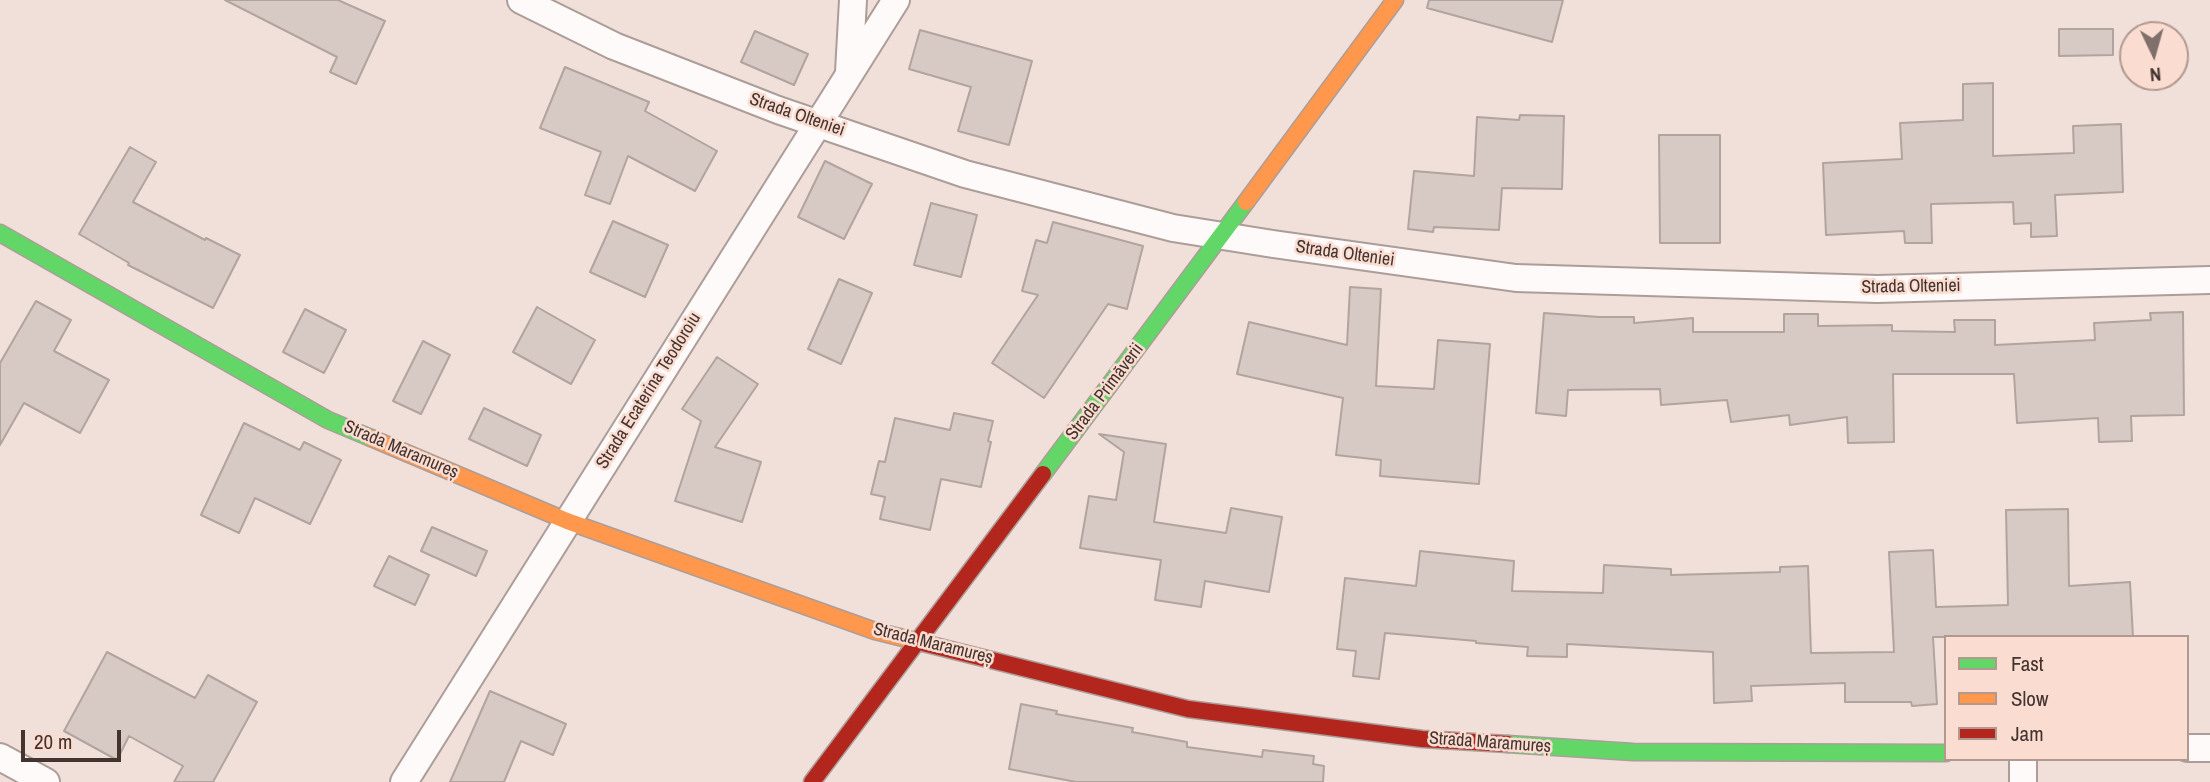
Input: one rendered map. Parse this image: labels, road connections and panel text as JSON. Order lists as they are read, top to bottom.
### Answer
{
  "streets": {
    "street": [
      "Strada Olteniei",
      "Strada Ecaterina Teodoroiu",
      "Strada Primăverii",
      "Strada Maramureș"
    ]
  },
  "crossings": [
    ["Strada Olteniei", "Strada Ecaterina Teodoroiu"],
    ["Strada Olteniei", "Strada Primăverii"],
    ["Strada Ecaterina Teodoroiu", "Strada Maramureș"],
    ["Strada Primăverii", "Strada Maramureș"]
  ],
  "legend": ["Fast", "Slow", "Jam"],
  "scale_bar": "20 m",
  "north": "bottom"
}
